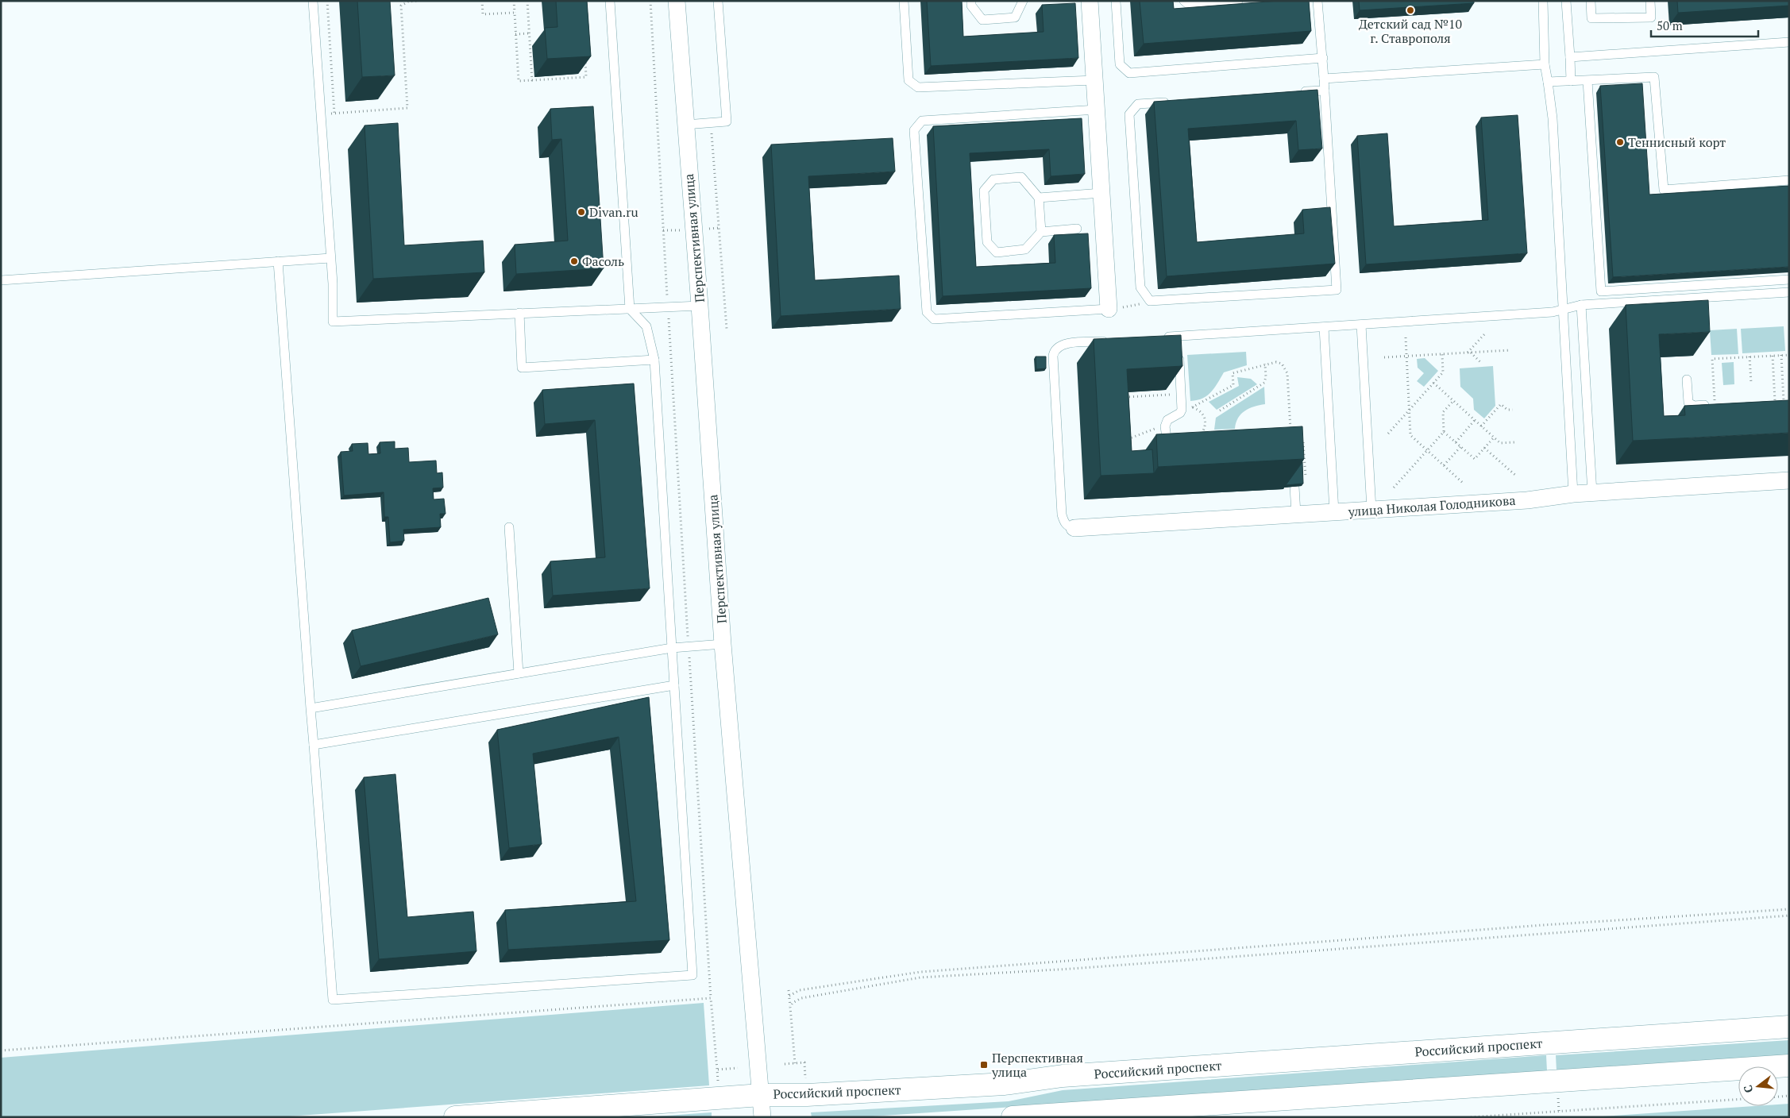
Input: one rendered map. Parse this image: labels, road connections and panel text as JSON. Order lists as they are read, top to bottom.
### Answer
{
  "streets": {
    "main road": ["Российский проспект"],
    "street": ["Перспективная улица", "улица Николая Голодникова"]
  },
  "crossings": [
    ["Перспективная улица", "Российский проспект"]
  ],
  "places": {
    "other": [
      "Детский сад №10 г. Ставрополя",
      "Теннисный корт",
      "Divan.ru",
      "Фасоль"
    ],
    "transit": ["Перспективная улица"]
  },
  "scale_bar": "50 m",
  "north": "left"
}
